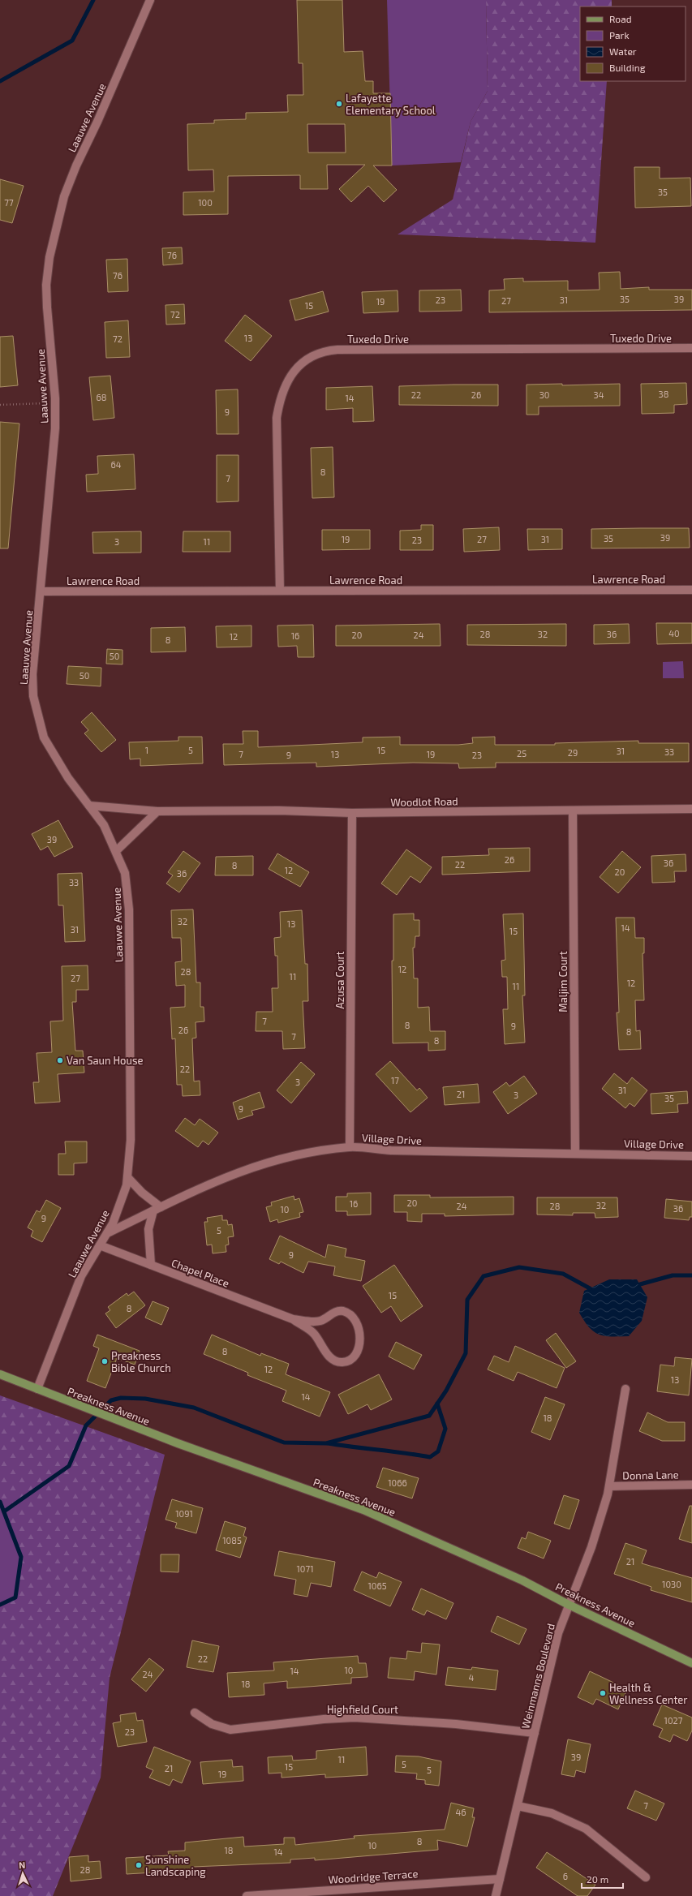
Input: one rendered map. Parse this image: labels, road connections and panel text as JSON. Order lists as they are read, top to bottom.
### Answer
{
  "streets": {
    "main road": ["Preakness Avenue"],
    "street": [
      "Laauwe Avenue",
      "Tuxedo Drive",
      "Lawrence Road",
      "Woodlot Road",
      "Azusa Court",
      "Maljim Court",
      "Village Drive",
      "Chapel Place",
      "Donna Lane",
      "Weinmanns Boulevard",
      "Highfield Court",
      "Woodridge Terrace"
    ]
  },
  "crossings": [
    ["Laauwe Avenue", "Lawrence Road"],
    ["Laauwe Avenue", "Woodlot Road"],
    ["Laauwe Avenue", "Village Drive"],
    ["Laauwe Avenue", "Chapel Place"],
    ["Laauwe Avenue", "Preakness Avenue"],
    ["Tuxedo Drive", "Lawrence Road"],
    ["Woodlot Road", "Azusa Court"],
    ["Woodlot Road", "Maljim Court"],
    ["Azusa Court", "Village Drive"],
    ["Maljim Court", "Village Drive"],
    ["Preakness Avenue", "Weinmanns Boulevard"],
    ["Donna Lane", "Weinmanns Boulevard"],
    ["Weinmanns Boulevard", "Highfield Court"],
    ["Weinmanns Boulevard", "Woodridge Terrace"]
  ],
  "places": [
    "Lafayette Elementary School",
    "Van Saun House",
    "Preakness Bible Church",
    "Health & Wellness Center",
    "Sunshine Landscaping"
  ],
  "house_numbers": [
    "35",
    "77",
    "100",
    "76",
    "76",
    "35",
    "39",
    "23",
    "31",
    "27",
    "19",
    "15",
    "72",
    "13",
    "72",
    "38",
    "22",
    "26",
    "30",
    "34",
    "68",
    "14",
    "9",
    "64",
    "8",
    "7",
    "39",
    "35",
    "19",
    "27",
    "31",
    "23",
    "3",
    "11",
    "40",
    "28",
    "32",
    "36",
    "20",
    "24",
    "16",
    "12",
    "8",
    "50",
    "50",
    "1",
    "5",
    "15",
    "31",
    "33",
    "29",
    "25",
    "7",
    "13",
    "19",
    "9",
    "23",
    "39",
    "26",
    "36",
    "22",
    "8",
    "12",
    "20",
    "36",
    "33",
    "32",
    "13",
    "14",
    "31",
    "15",
    "12",
    "28",
    "11",
    "27",
    "12",
    "11",
    "7",
    "8",
    "9",
    "26",
    "8",
    "7",
    "8",
    "22",
    "17",
    "3",
    "31",
    "21",
    "3",
    "35",
    "9",
    "20",
    "16",
    "32",
    "24",
    "28",
    "36",
    "10",
    "9",
    "5",
    "9",
    "15",
    "8",
    "8",
    "12",
    "13",
    "14",
    "18",
    "1066",
    "1091",
    "1085",
    "21",
    "1071",
    "1030",
    "1065",
    "22",
    "10",
    "14",
    "24",
    "4",
    "18",
    "1027",
    "23",
    "39",
    "11",
    "5",
    "15",
    "21",
    "5",
    "19",
    "7",
    "46",
    "8",
    "10",
    "18",
    "14",
    "28",
    "6"
  ],
  "legend": [
    "Road",
    "Park",
    "Water",
    "Building"
  ],
  "scale_bar": "20 m",
  "north": "top"
}
